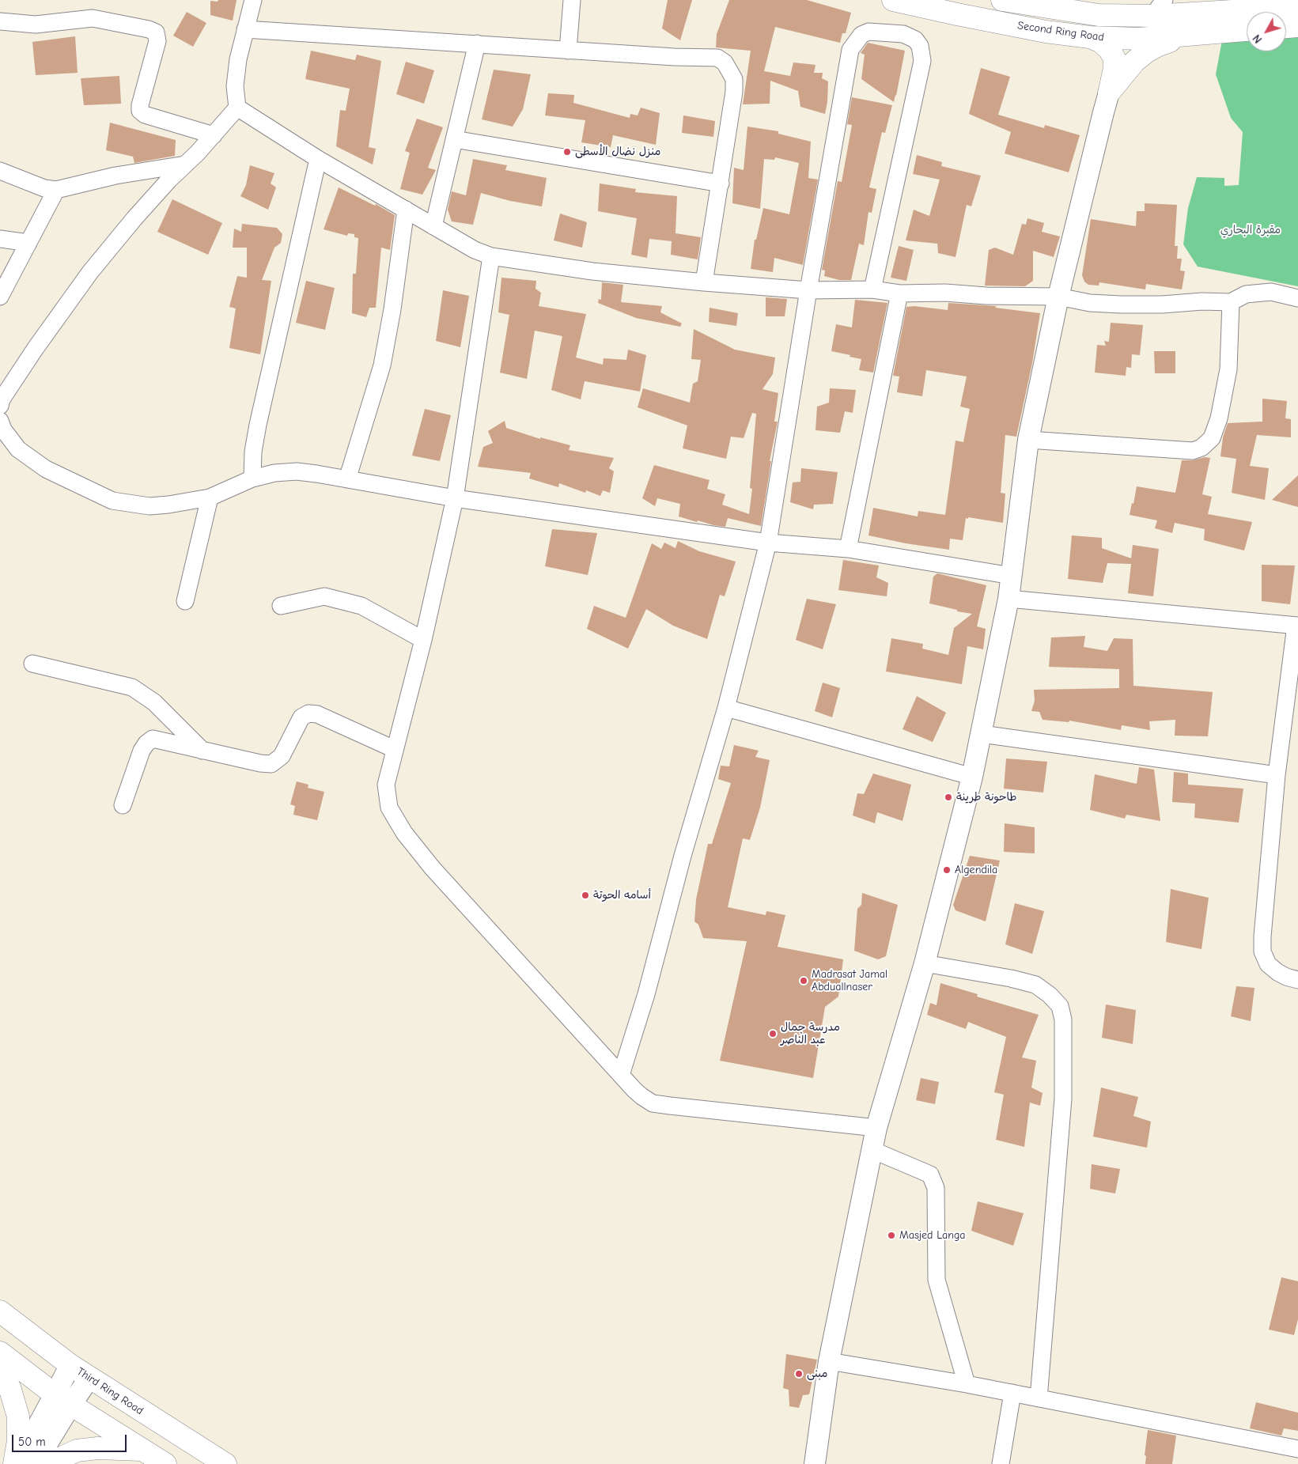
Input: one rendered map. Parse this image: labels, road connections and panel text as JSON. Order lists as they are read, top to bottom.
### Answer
{
  "streets": {
    "main road": ["Second Ring Road", "Third Ring Road"]
  },
  "parks": ["مقبرة البحاري"],
  "places": [
    "منزل نضال الأسطى",
    "طاحونة طرينة",
    "Algendila",
    "أسامه الحوتة",
    "Madrasat Jamal Abduallnaser",
    "مدرسة جمال عبد الناصر",
    "Masjed Langa",
    "مبنى"
  ],
  "scale_bar": "50 m",
  "north": "bottom left"
}
